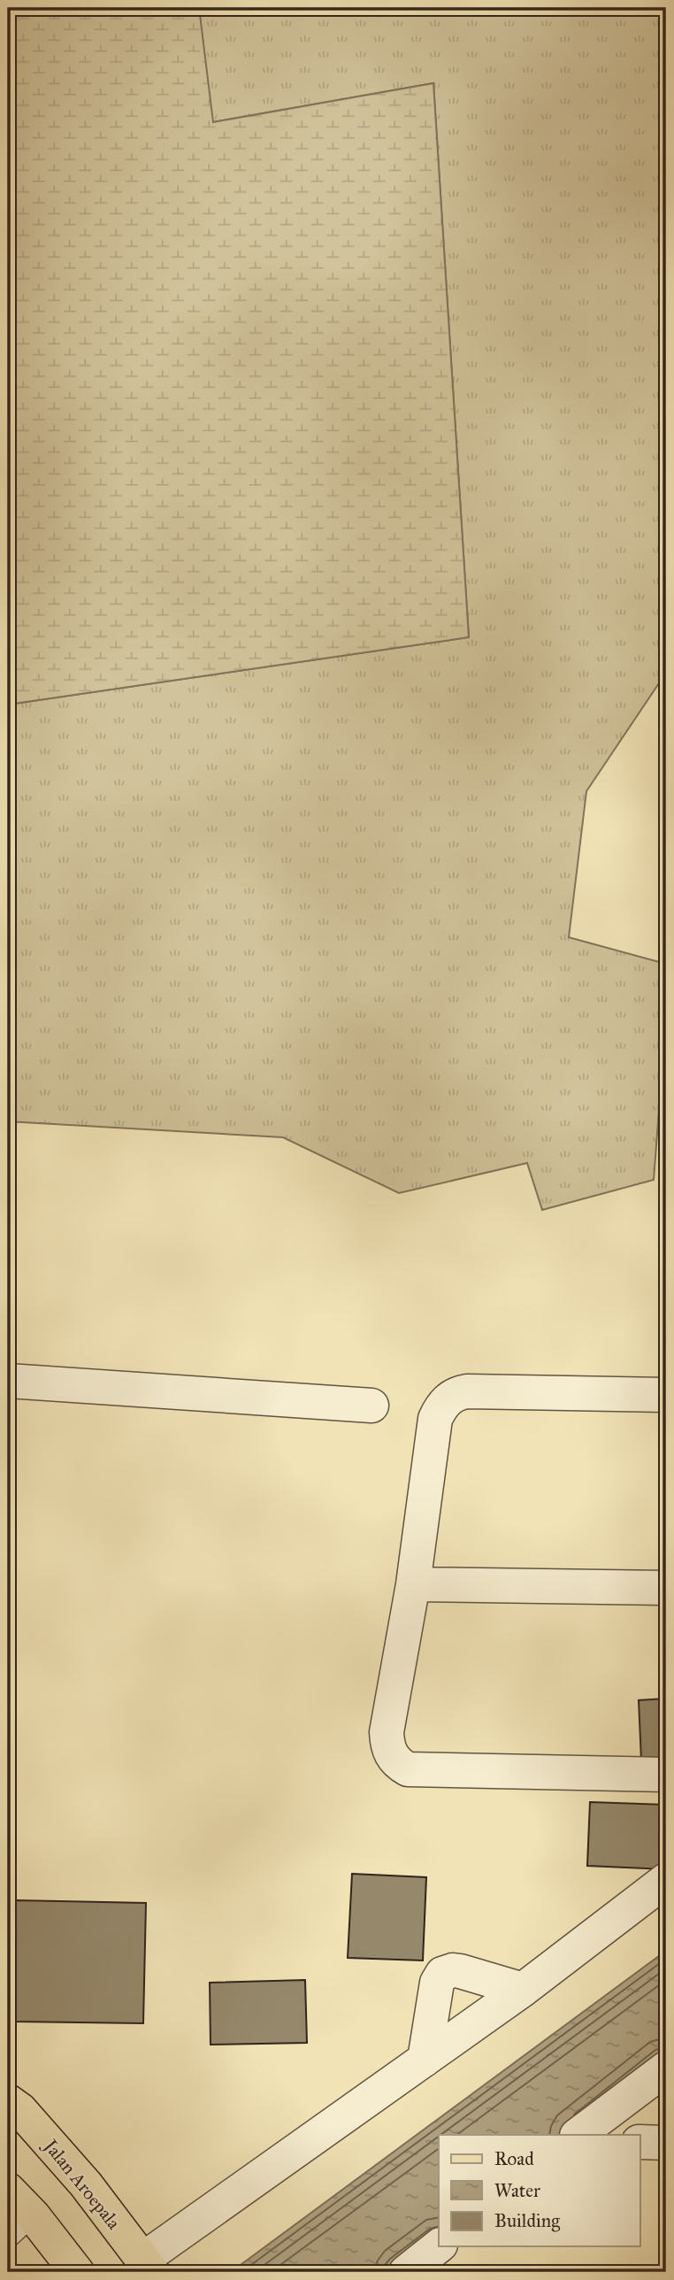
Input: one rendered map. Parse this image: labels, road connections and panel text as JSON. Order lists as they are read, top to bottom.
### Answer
{
  "streets": {
    "main road": ["Jalan Aroepala"]
  },
  "legend": ["Road", "Water", "Building"]
}
